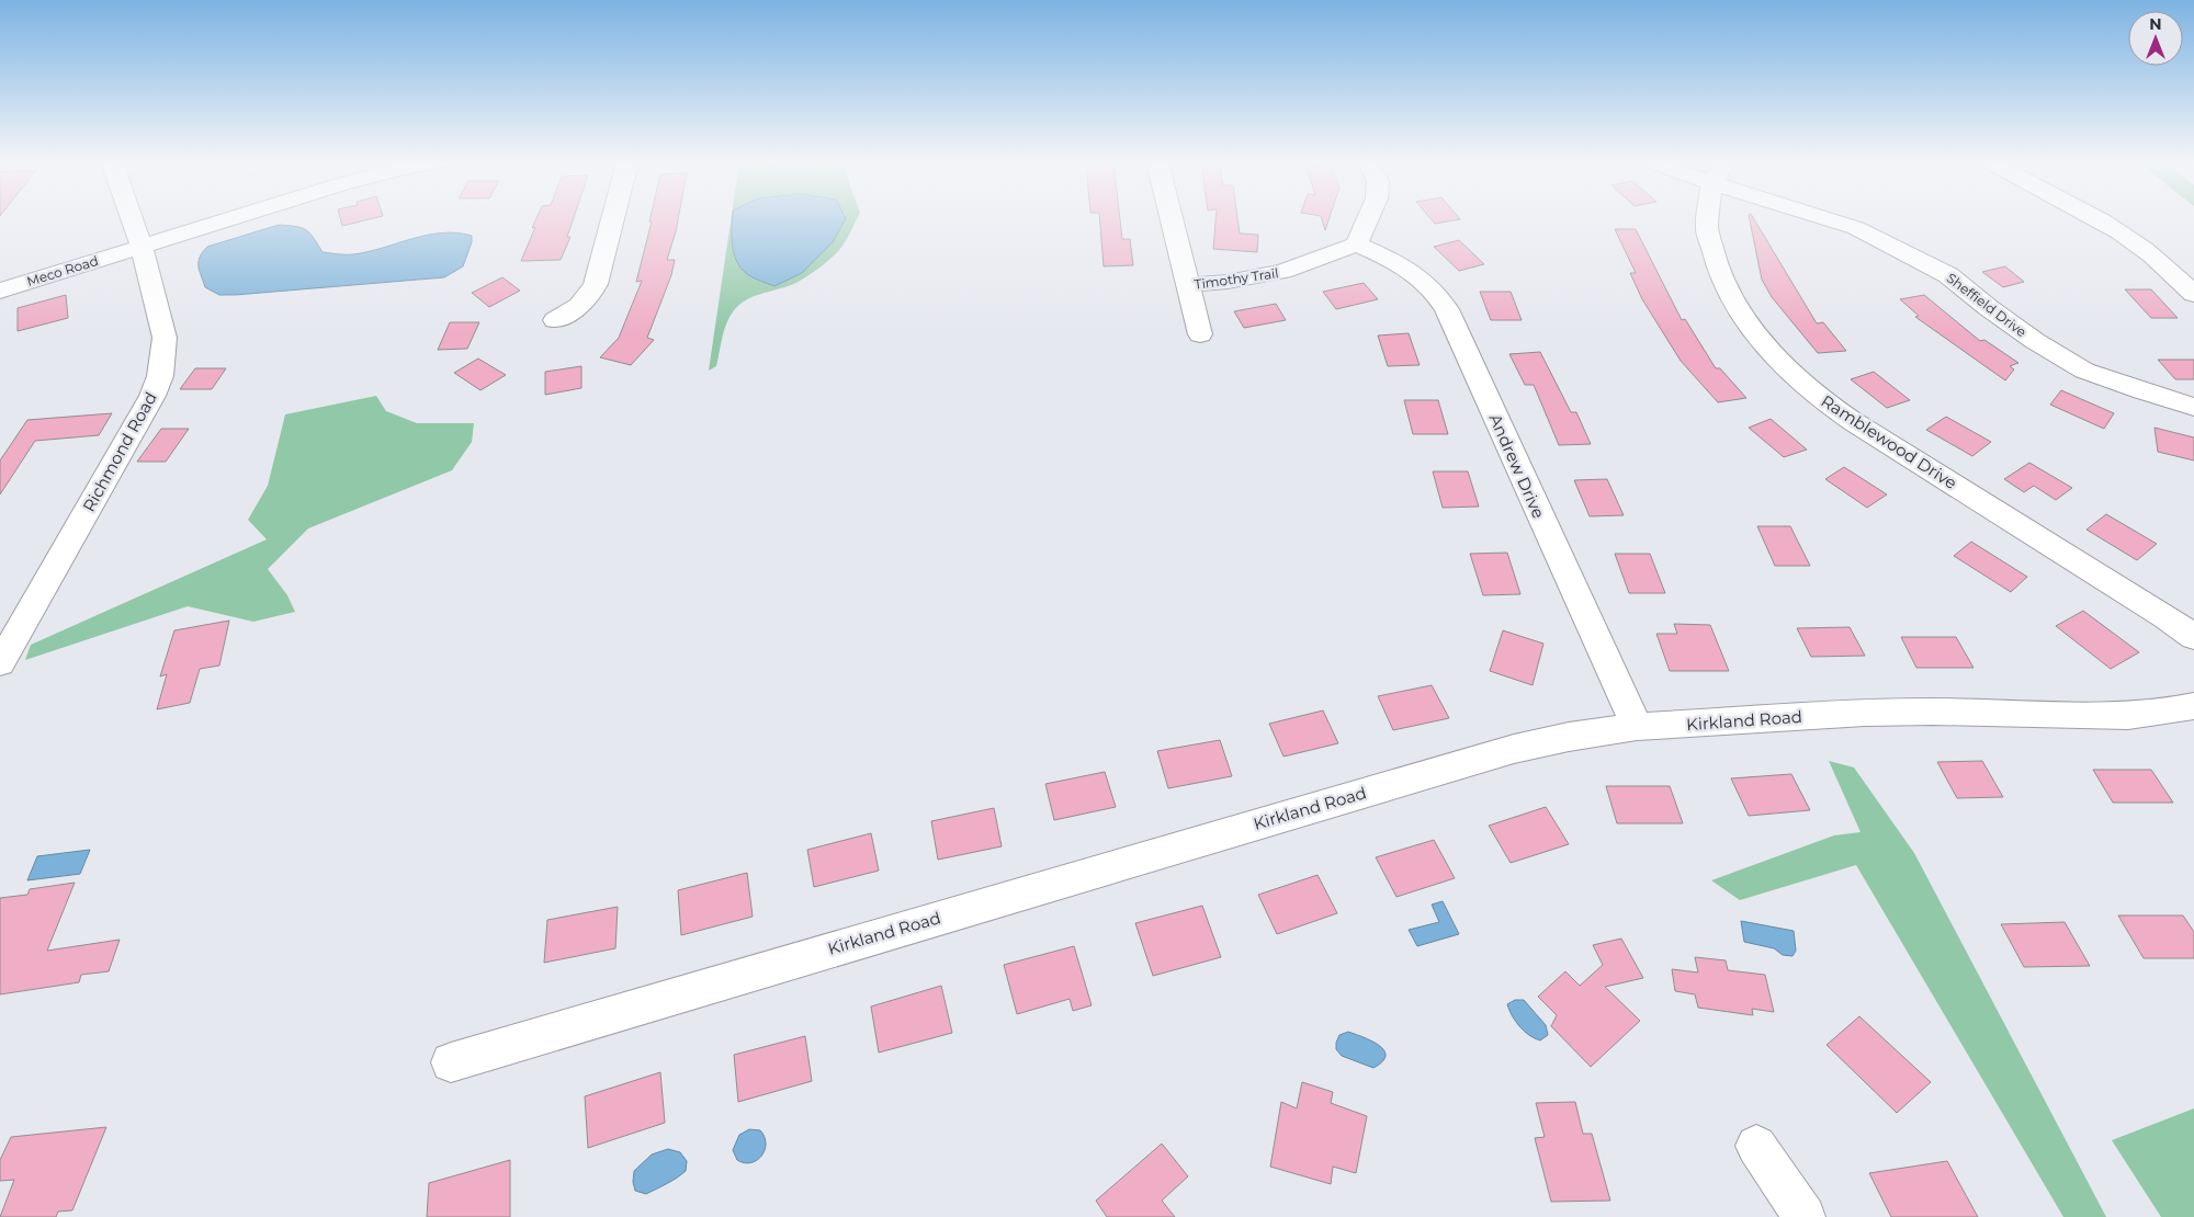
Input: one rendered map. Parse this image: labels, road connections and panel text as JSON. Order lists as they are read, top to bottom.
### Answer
{
  "streets": {
    "street": [
      "Meco Road",
      "Timothy Trail",
      "Sheffield Drive",
      "Ramblewood Drive",
      "Richmond Road",
      "Andrew Drive",
      "Kirkland Road"
    ]
  },
  "crossings": [
    ["Meco Road", "Richmond Road"],
    ["Timothy Trail", "Andrew Drive"],
    ["Andrew Drive", "Kirkland Road"]
  ],
  "north": "top"
}
